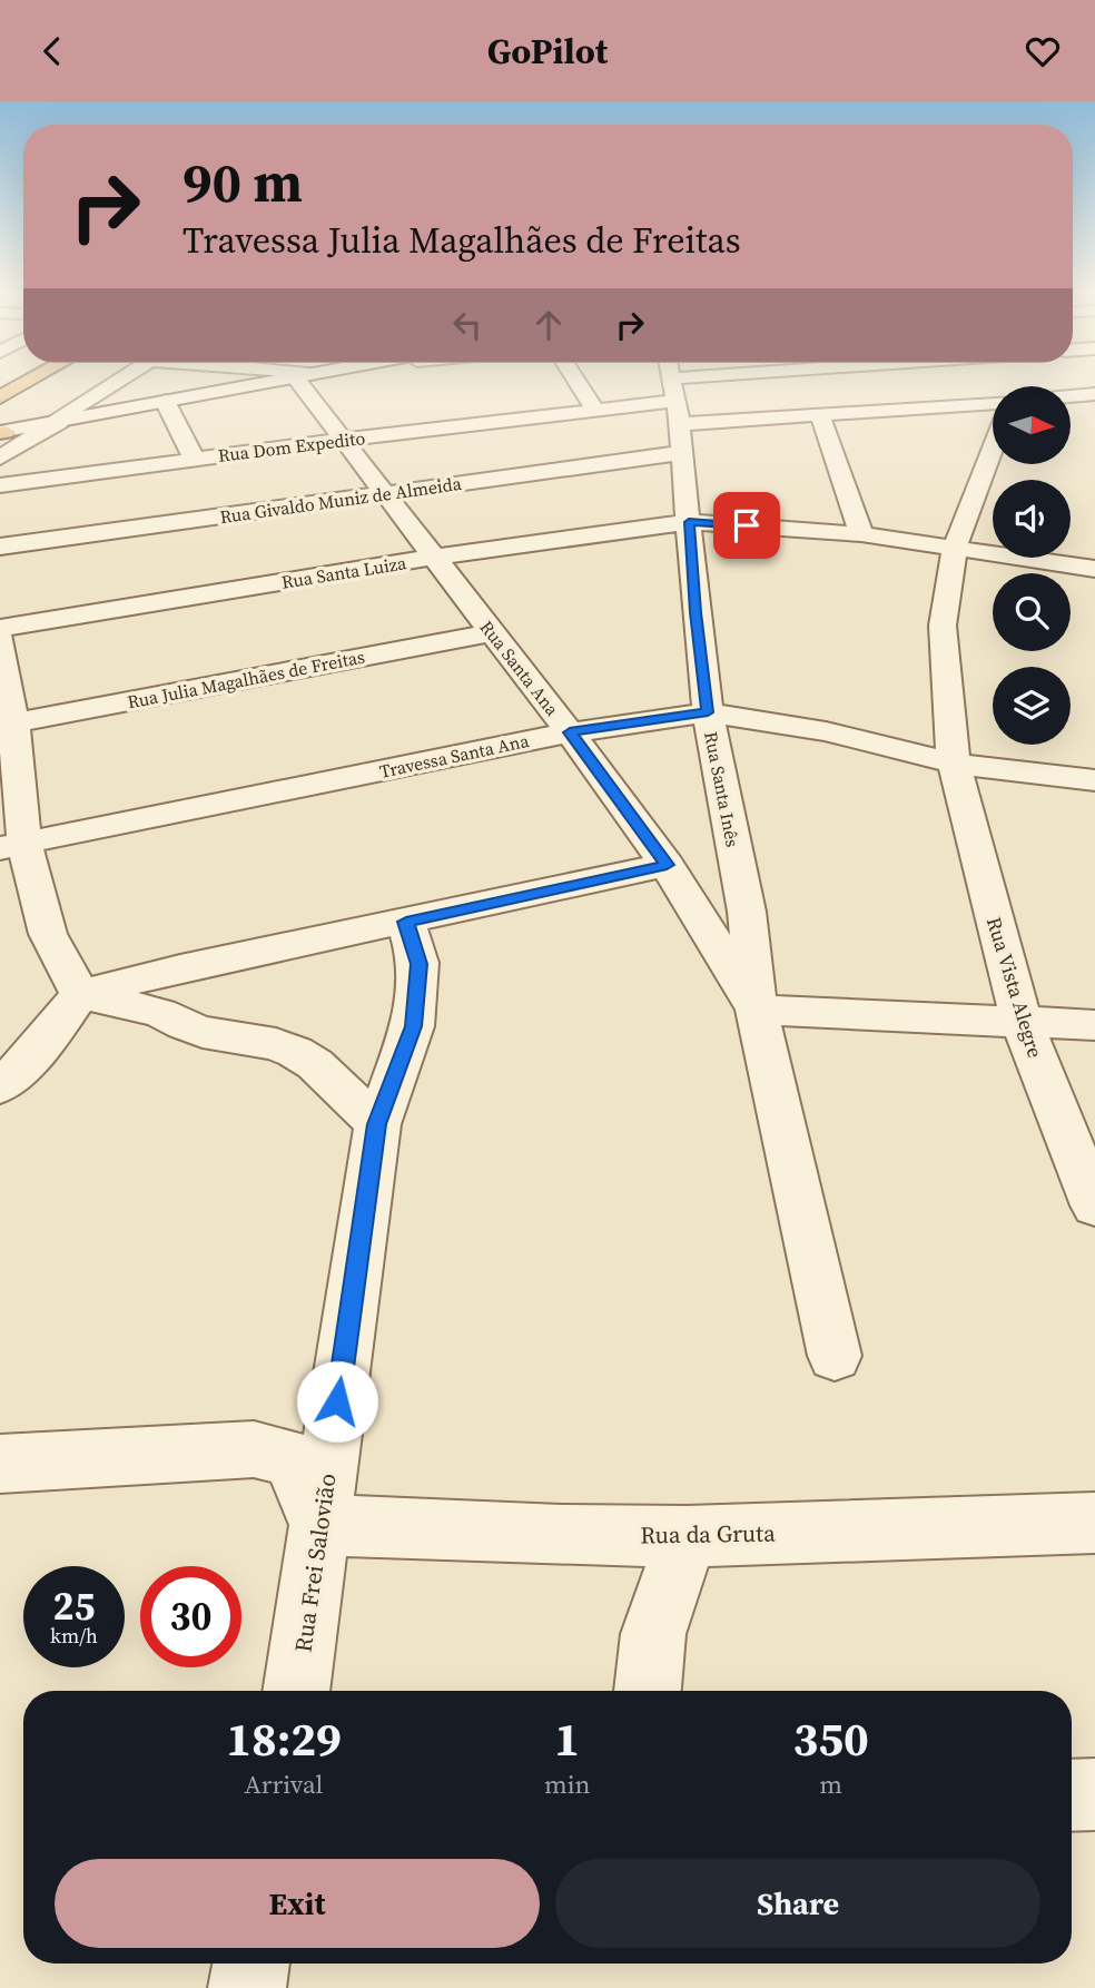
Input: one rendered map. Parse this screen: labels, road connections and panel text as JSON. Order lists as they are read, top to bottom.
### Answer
{
  "streets": {
    "street": [
      "Rua Dom Expedito",
      "Rua Givaldo Muniz de Almeida",
      "Rua Santa Luiza",
      "Rua Santa Ana",
      "Rua Julia Magalhães de Freitas",
      "Travessa Santa Ana",
      "Rua Santa Inês",
      "Rua Vista Alegre",
      "Rua da Gruta",
      "Rua Frei Salovião"
    ]
  },
  "crossings": [
    ["Rua Dom Expedito", "Rua Santa Ana"],
    ["Rua Dom Expedito", "Rua Santa Inês"],
    ["Rua Givaldo Muniz de Almeida", "Rua Santa Ana"],
    ["Rua Givaldo Muniz de Almeida", "Rua Santa Inês"],
    ["Rua Santa Luiza", "Rua Santa Ana"],
    ["Rua Santa Luiza", "Rua Santa Inês"],
    ["Rua Santa Ana", "Rua Julia Magalhães de Freitas"],
    ["Rua Santa Ana", "Travessa Santa Ana"],
    ["Rua Santa Ana", "Rua Santa Inês"],
    ["Travessa Santa Ana", "Rua Santa Inês"],
    ["Travessa Santa Ana", "Rua Vista Alegre"],
    ["Rua da Gruta", "Rua Frei Salovião"]
  ],
  "north": "right",
  "page": {
    "header": "GoPilot",
    "turn": ["90 m", "Travessa Julia Magalhães de Freitas"],
    "speed": "25 km/h",
    "limit": "30",
    "eta": [
      "18:29",
      "Arrival",
      "1",
      "min",
      "350",
      "m"
    ],
    "buttons": ["Exit", "Share"]
  }
}
